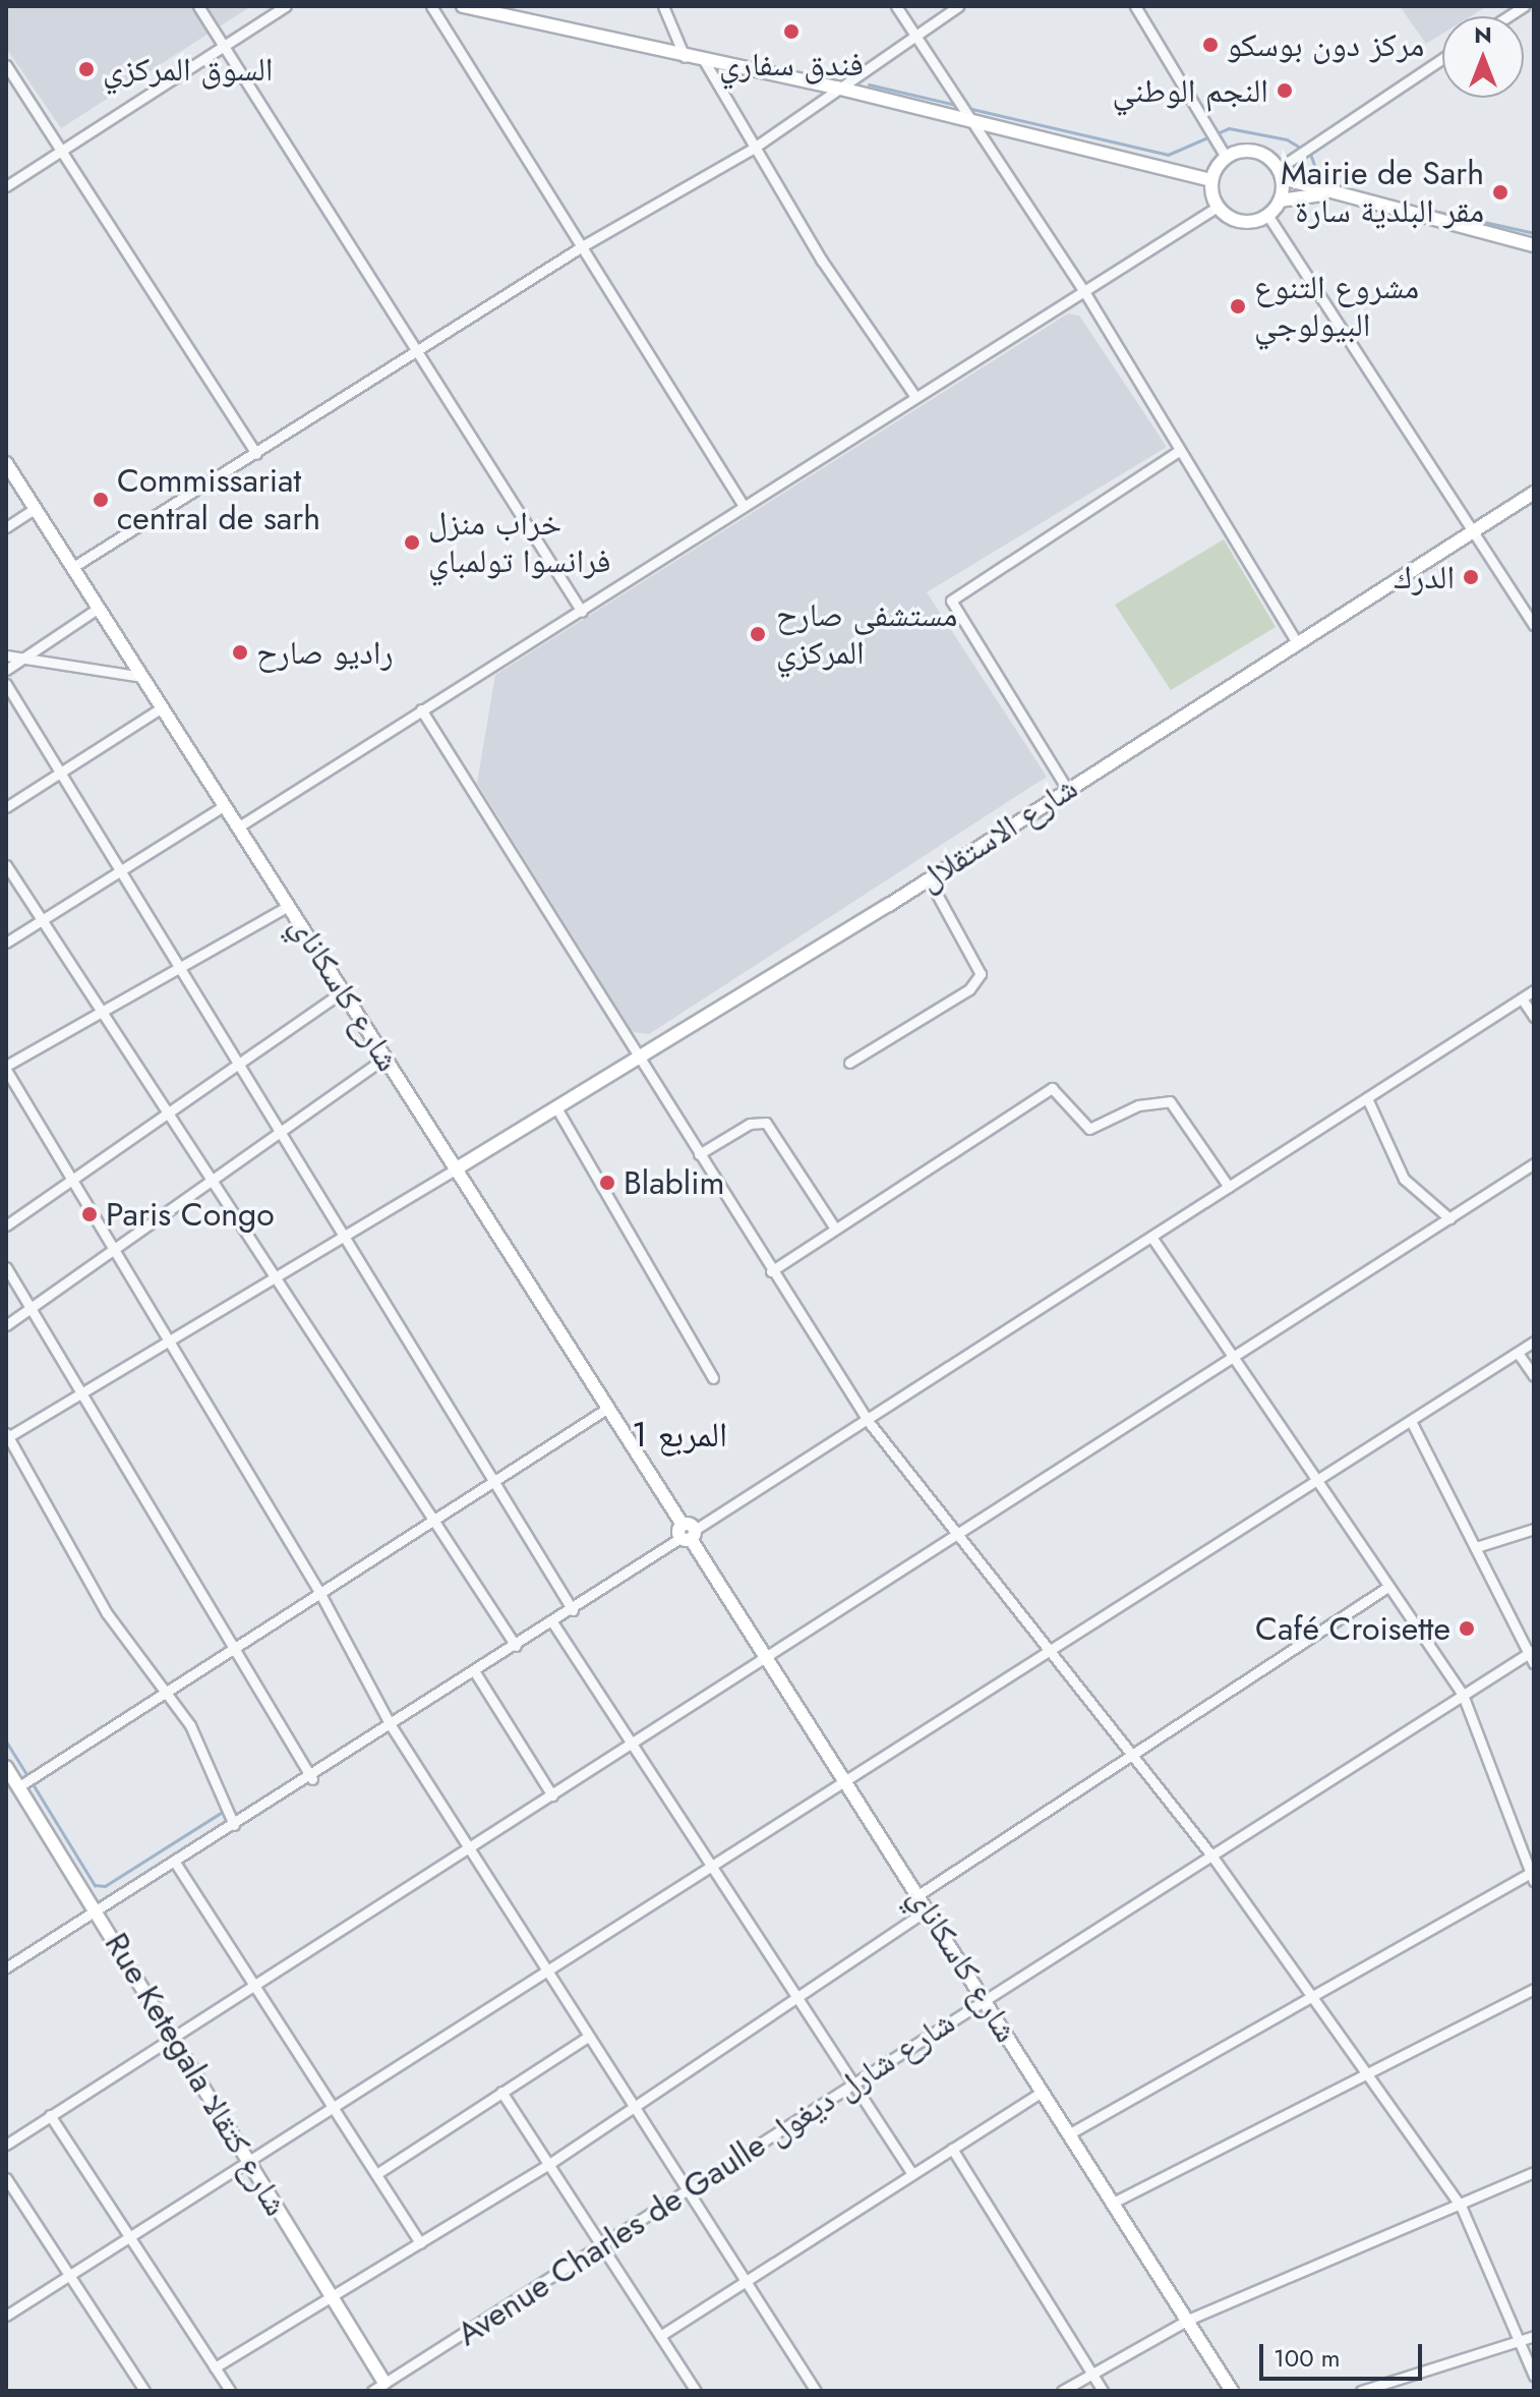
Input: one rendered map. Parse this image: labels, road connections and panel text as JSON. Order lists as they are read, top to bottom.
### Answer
{
  "streets": {
    "street": [
      "شارع الاستقلال",
      "شارع كاسكاناي",
      "Rue Ketegala شارع كتقالا",
      "Avenue Charles de Gaulle شارع شارل ديغول"
    ]
  },
  "crossings": [
    ["شارع الاستقلال", "شارع كاسكاناي"],
    ["شارع كاسكاناي", "Avenue Charles de Gaulle شارع شارل ديغول"],
    ["Rue Ketegala شارع كتقالا", "Avenue Charles de Gaulle شارع شارل ديغول"]
  ],
  "districts": ["المربع 1"],
  "places": [
    "فندق سفاري",
    "مركز دون بوسكو",
    "السوق المركزي",
    "النجم الوطني",
    "Mairie de Sarh مقر البلدية سارة",
    "مشروع التنوع البيولوجي",
    "Commissariat central de sarh",
    "خراب منزل فرانسوا تولمباي",
    "الدرك",
    "مستشفى صارح المركزي",
    "راديو صارح",
    "Blablim",
    "Paris Congo",
    "Café Croisette"
  ],
  "scale_bar": "100 m",
  "north": "top"
}
